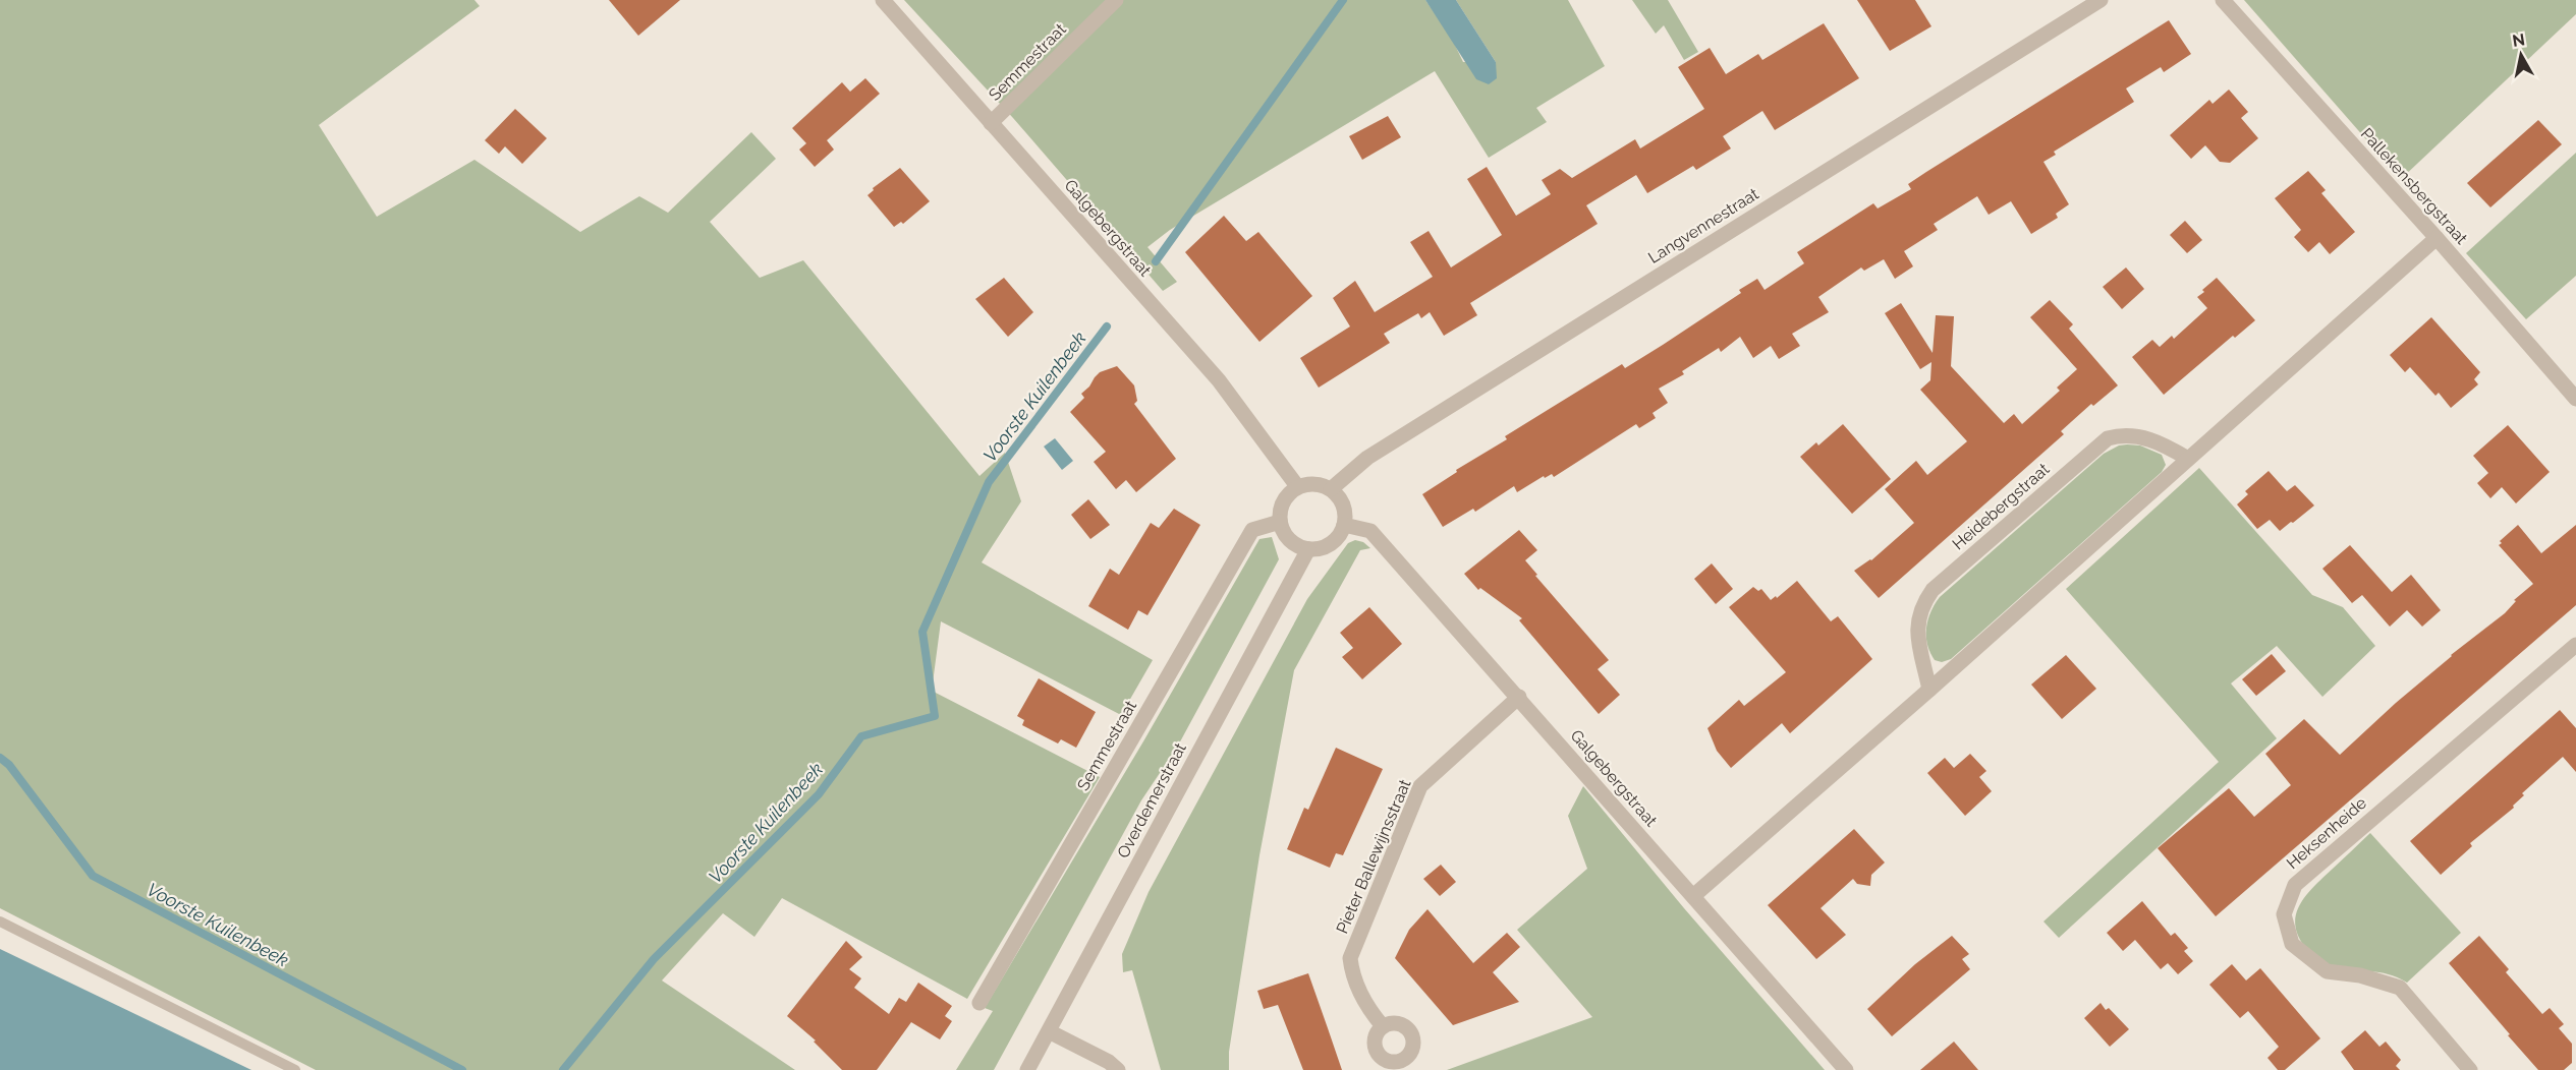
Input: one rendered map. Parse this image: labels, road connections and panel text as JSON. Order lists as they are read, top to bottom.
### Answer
{
  "streets": {
    "street": [
      "Semmestraat",
      "Pallekensbergstraat",
      "Langvennestraat",
      "Galgebergstraat",
      "Heidebergstraat",
      "Overdemerstraat",
      "Heksenheide",
      "Pieter Ballewijnsstraat"
    ]
  },
  "crossings": [
    ["Semmestraat", "Langvennestraat"],
    ["Semmestraat", "Galgebergstraat"],
    ["Semmestraat", "Overdemerstraat"],
    ["Langvennestraat", "Galgebergstraat"],
    ["Langvennestraat", "Overdemerstraat"],
    ["Galgebergstraat", "Overdemerstraat"],
    ["Galgebergstraat", "Pieter Ballewijnsstraat"]
  ],
  "water": ["Voorste Kuilenbeek"],
  "north": "top"
}
